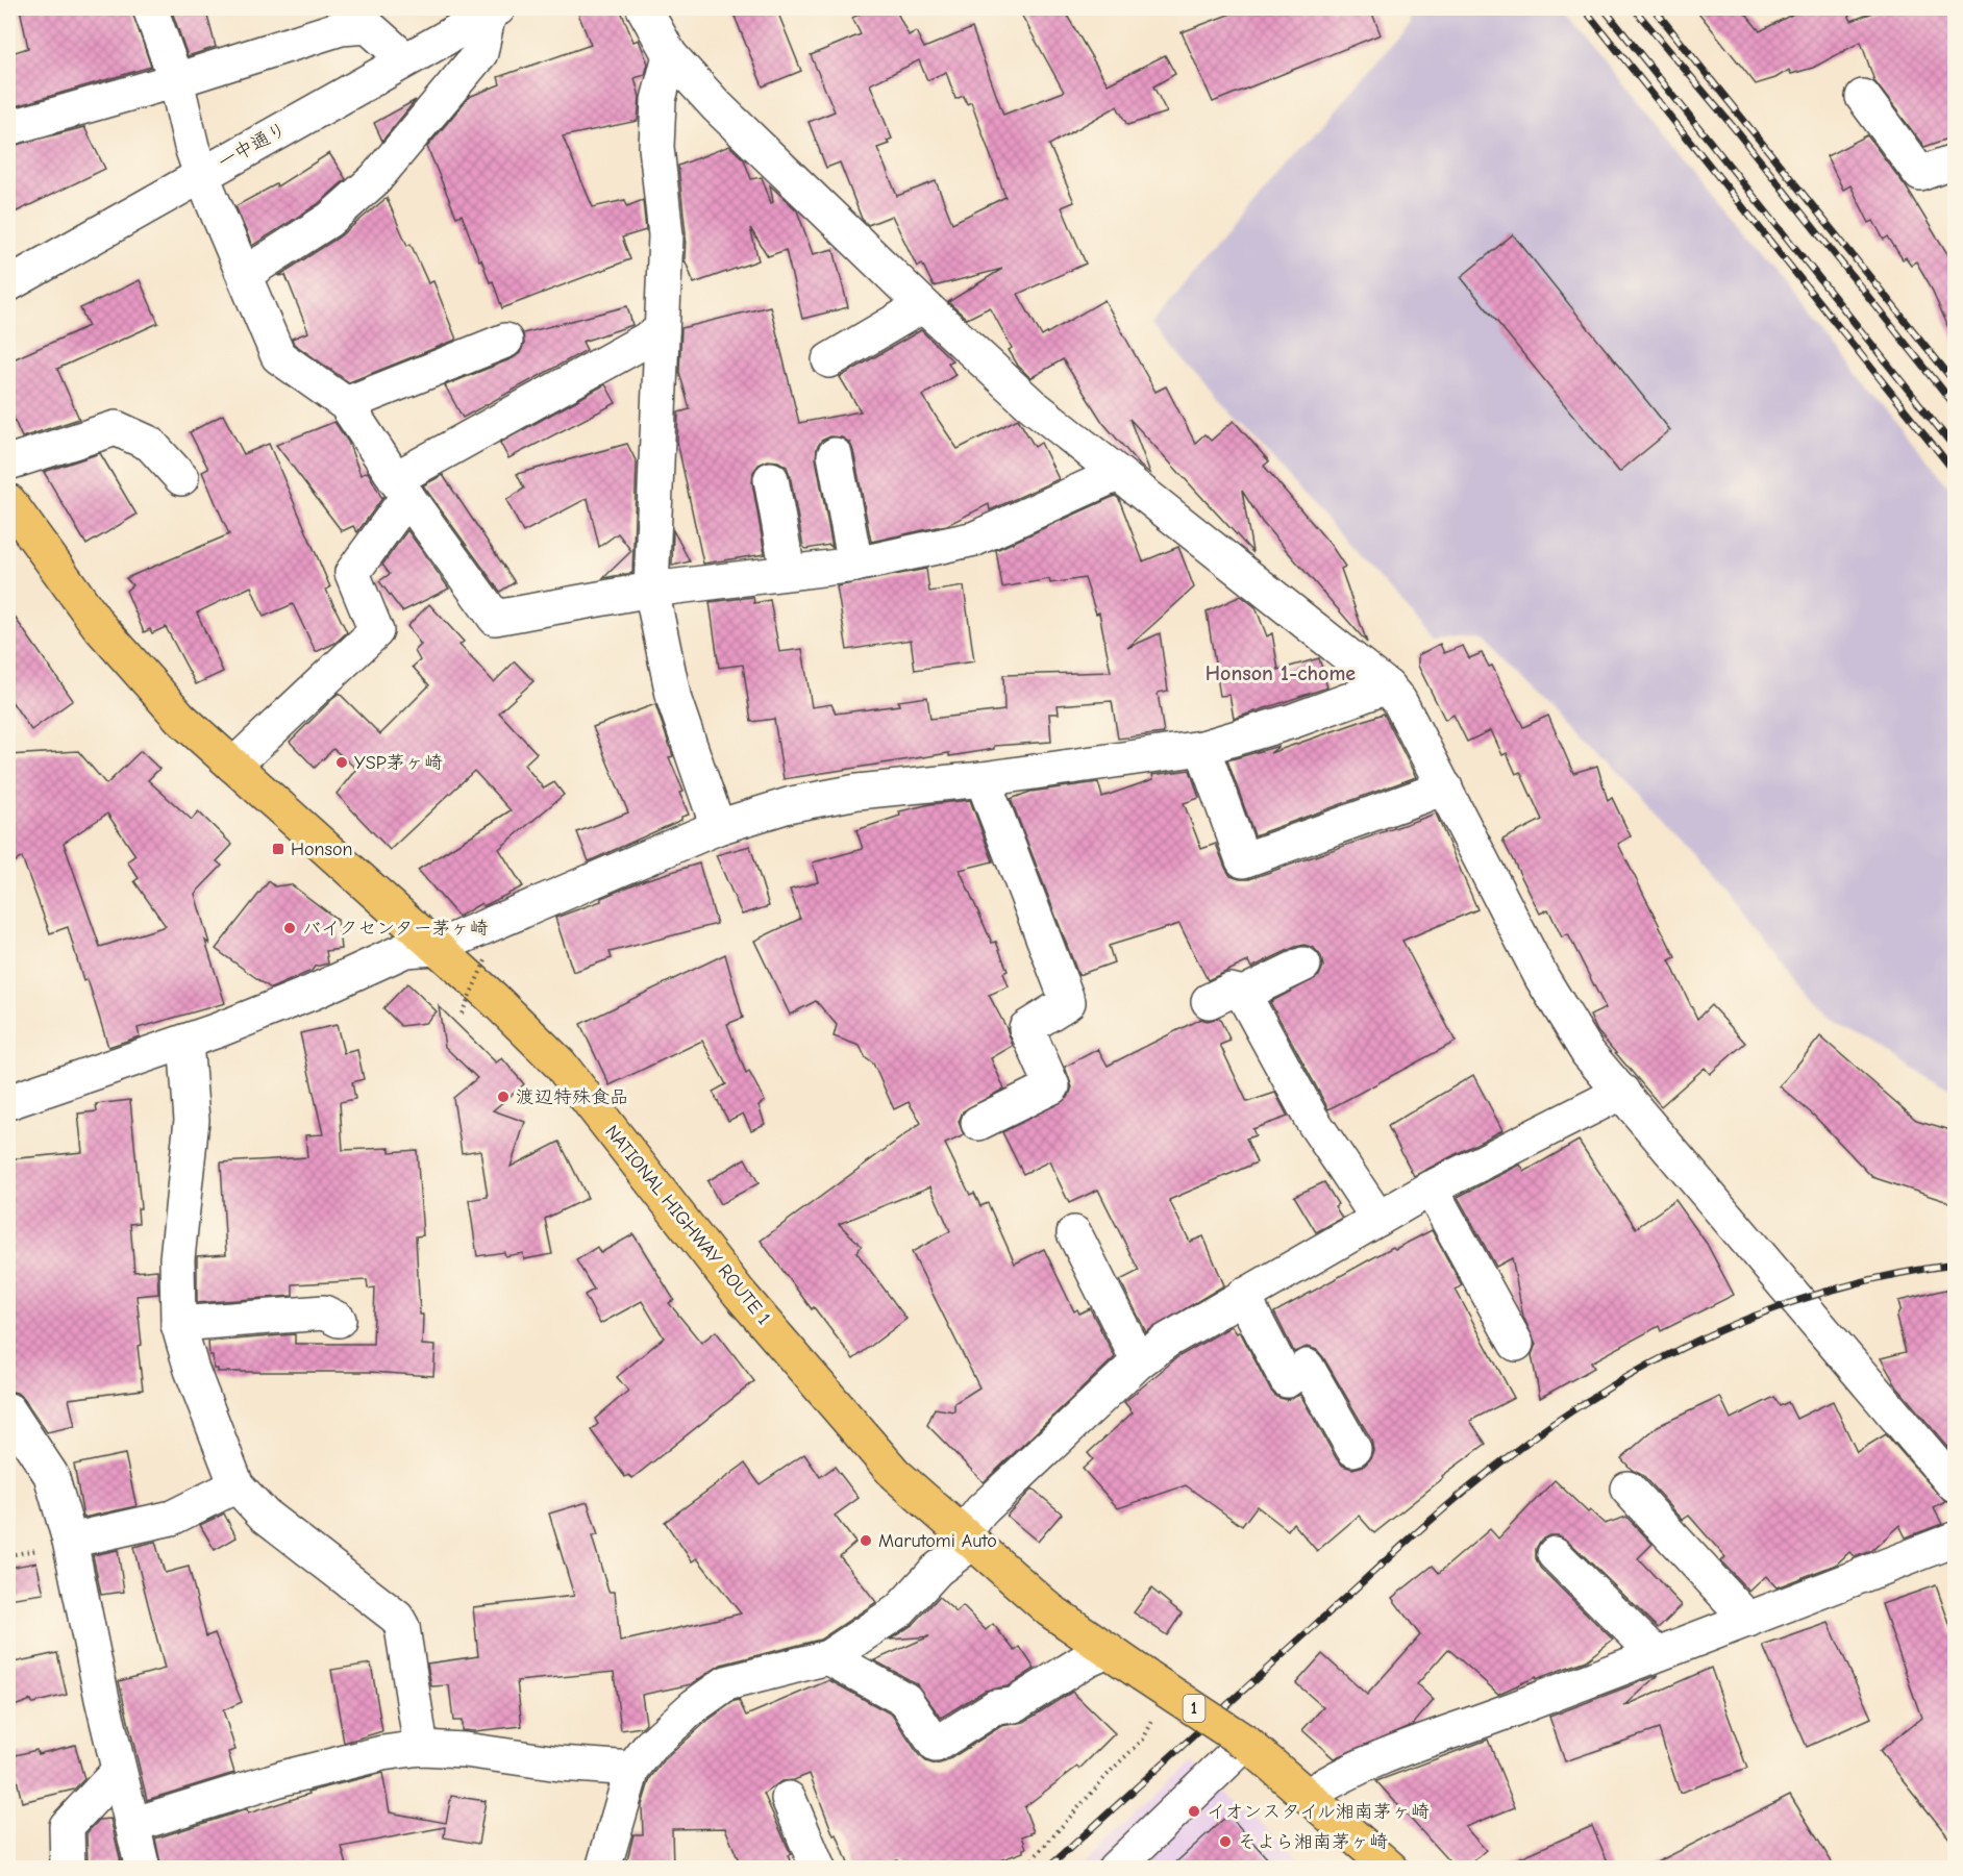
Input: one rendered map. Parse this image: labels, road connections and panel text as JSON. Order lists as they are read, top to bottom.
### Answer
{
  "streets": {
    "highway": ["NATIONAL HIGHWAY ROUTE 1", "1"],
    "street": ["一中通り"]
  },
  "districts": ["Honson 1-chome"],
  "places": {
    "other": [
      "YSP茅ヶ崎",
      "バイクセンター茅ヶ崎",
      "渡辺特殊食品",
      "Marutomi Auto",
      "イオンスタイル湘南茅ヶ崎",
      "そよら湘南茅ヶ崎"
    ],
    "transit": ["Honson"]
  }
}
